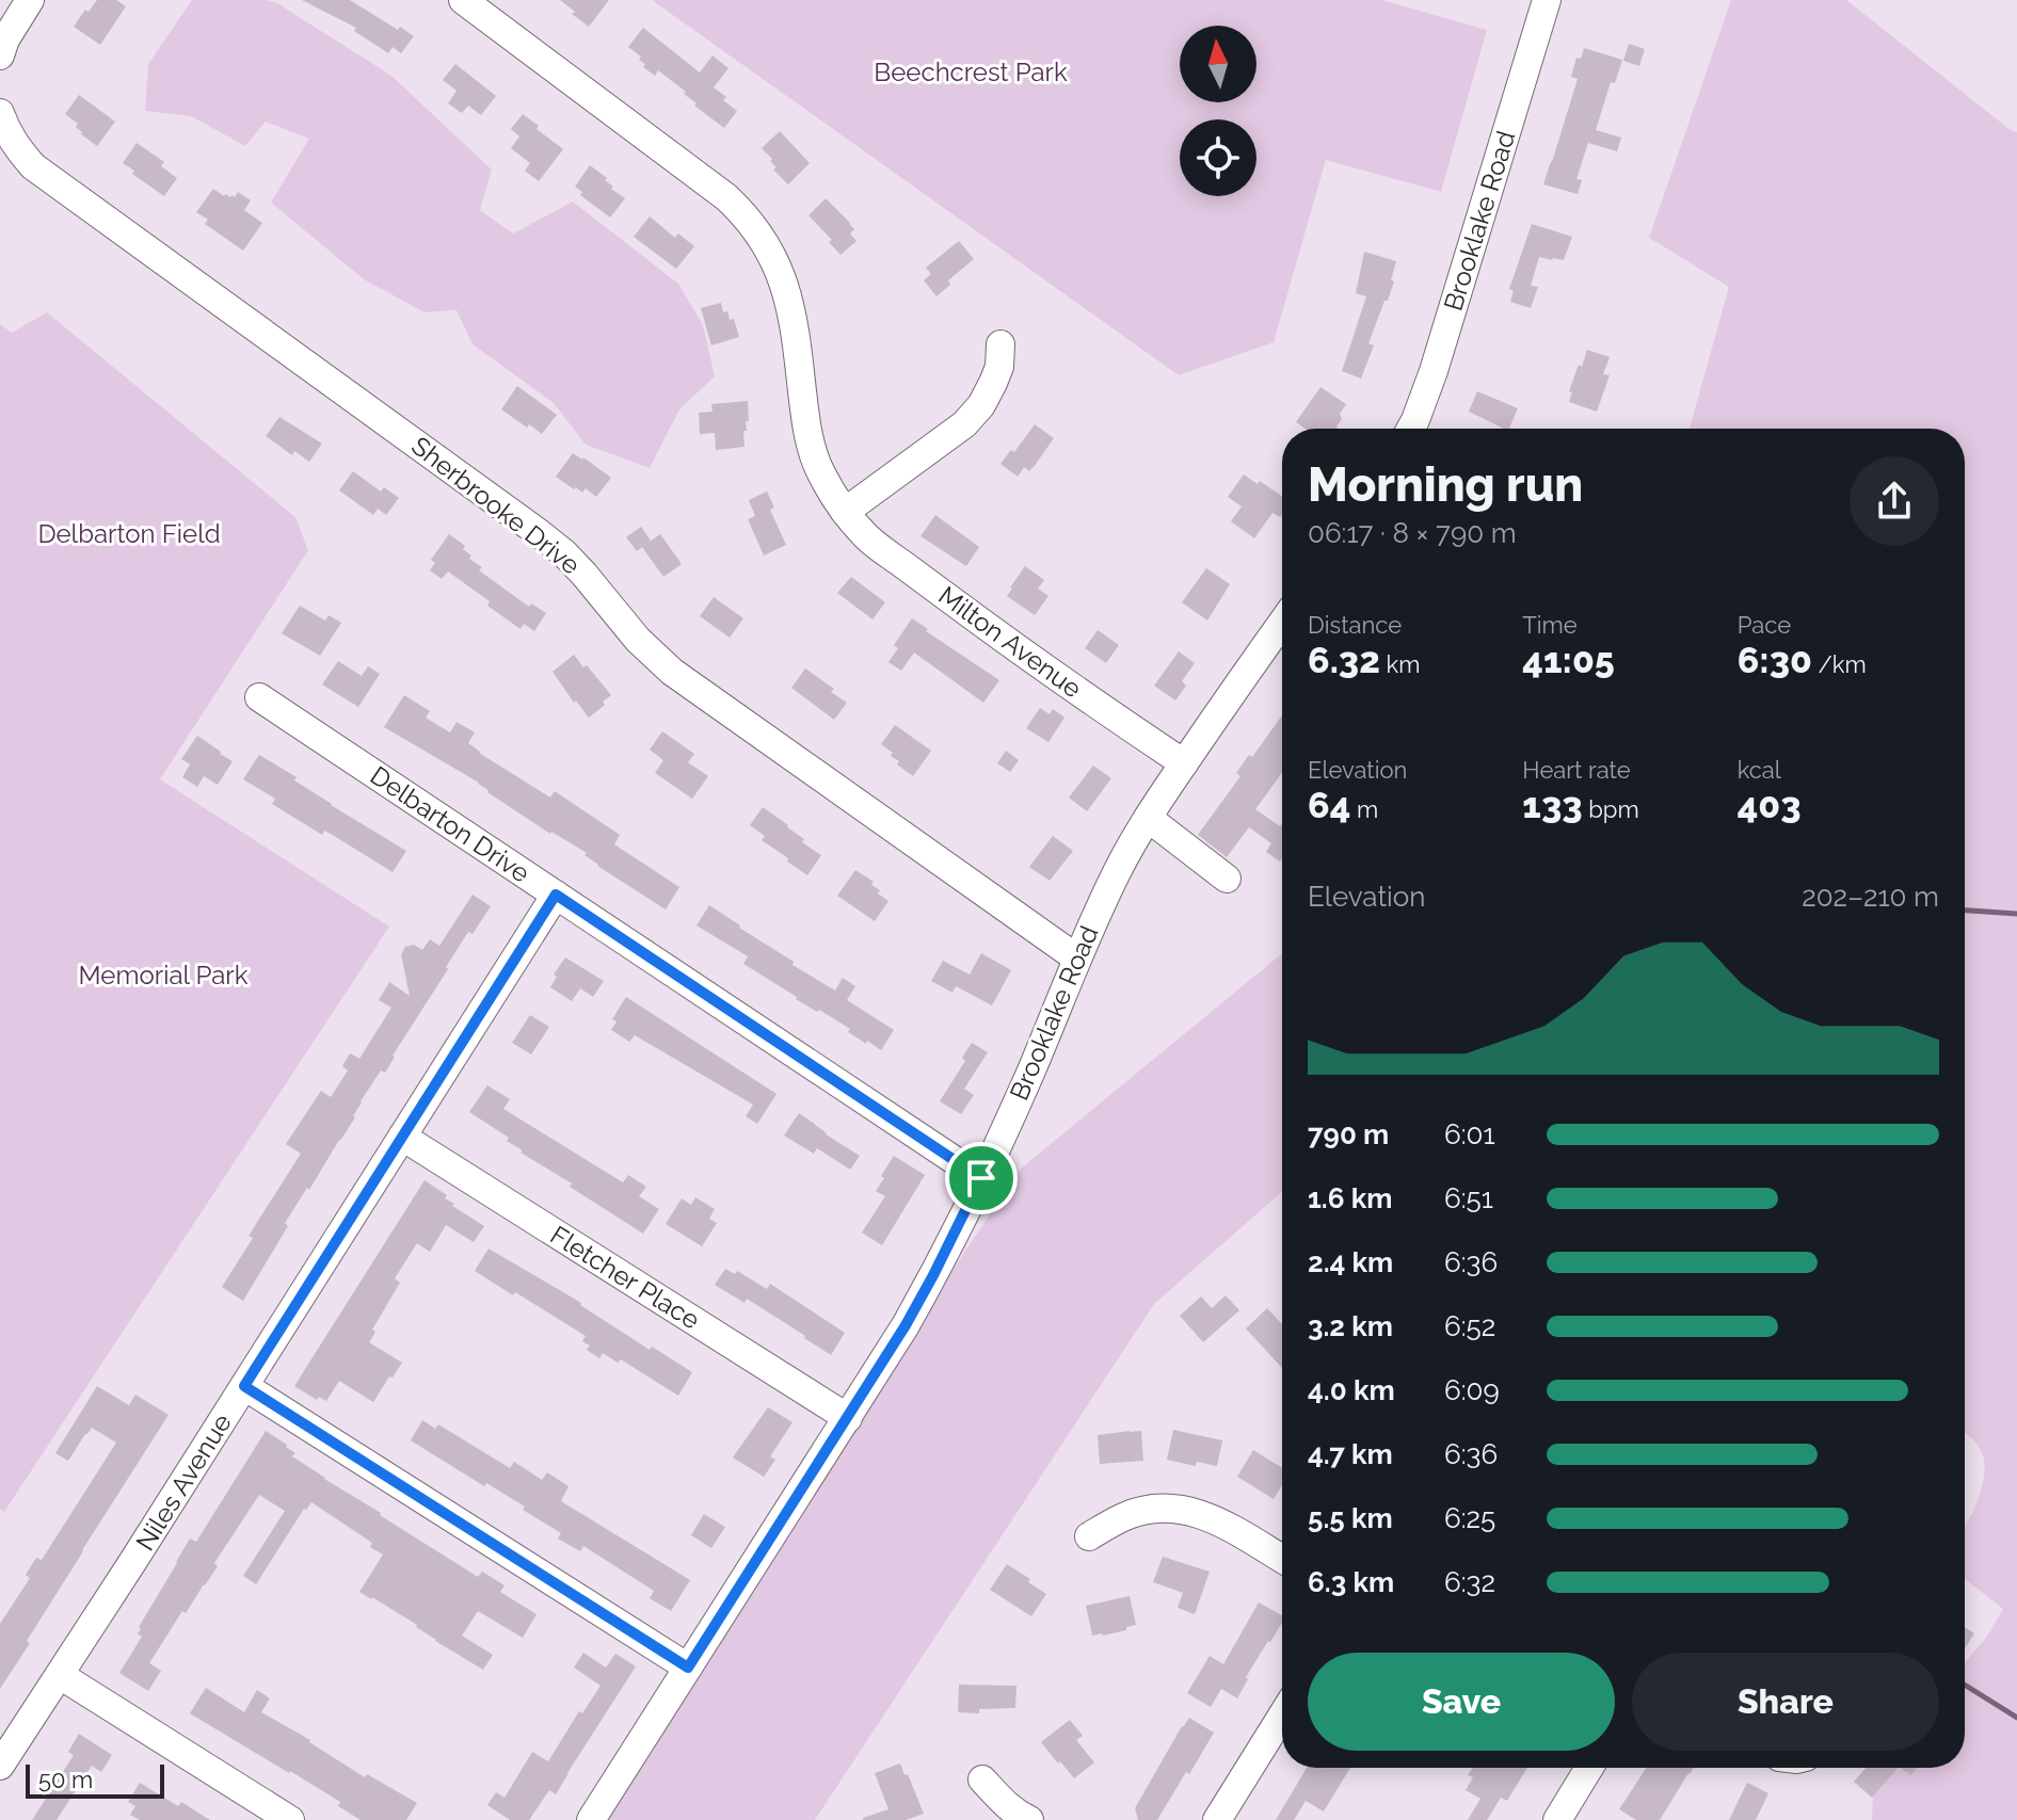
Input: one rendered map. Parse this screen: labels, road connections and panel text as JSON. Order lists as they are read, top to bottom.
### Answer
{
  "streets": {
    "street": [
      "Brooklake Road",
      "Sherbrooke Drive",
      "Milton Avenue",
      "Delbarton Drive",
      "Fletcher Place",
      "Niles Avenue"
    ]
  },
  "crossings": [
    ["Brooklake Road", "Sherbrooke Drive"],
    ["Brooklake Road", "Milton Avenue"],
    ["Brooklake Road", "Delbarton Drive"],
    ["Brooklake Road", "Fletcher Place"],
    ["Delbarton Drive", "Niles Avenue"],
    ["Fletcher Place", "Niles Avenue"]
  ],
  "parks": ["Beechcrest Park", "Delbarton Field", "Memorial Park"],
  "scale_bar": "50 m",
  "north": "top",
  "page": {
    "heading": ["Morning run", "06:17 · 8 × 790 m"],
    "stats": [
      ["Distance", "6.32 km"],
      ["Time", "41:05"],
      ["Pace", "6:30 /km"],
      ["Elevation", "64 m"],
      ["Heart rate", "133 bpm"],
      ["kcal", "403"]
    ],
    "chart": ["Elevation", "202–210 m"],
    "list": [
      {
        "name": "790 m",
        "note": "6:01"
      },
      {
        "name": "1.6 km",
        "note": "6:51"
      },
      {
        "name": "2.4 km",
        "note": "6:36"
      },
      {
        "name": "3.2 km",
        "note": "6:52"
      },
      {
        "name": "4.0 km",
        "note": "6:09"
      },
      {
        "name": "4.7 km",
        "note": "6:36"
      },
      {
        "name": "5.5 km",
        "note": "6:25"
      },
      {
        "name": "6.3 km",
        "note": "6:32"
      }
    ],
    "buttons": ["Save", "Share"],
    "scale": "50 m"
  }
}
